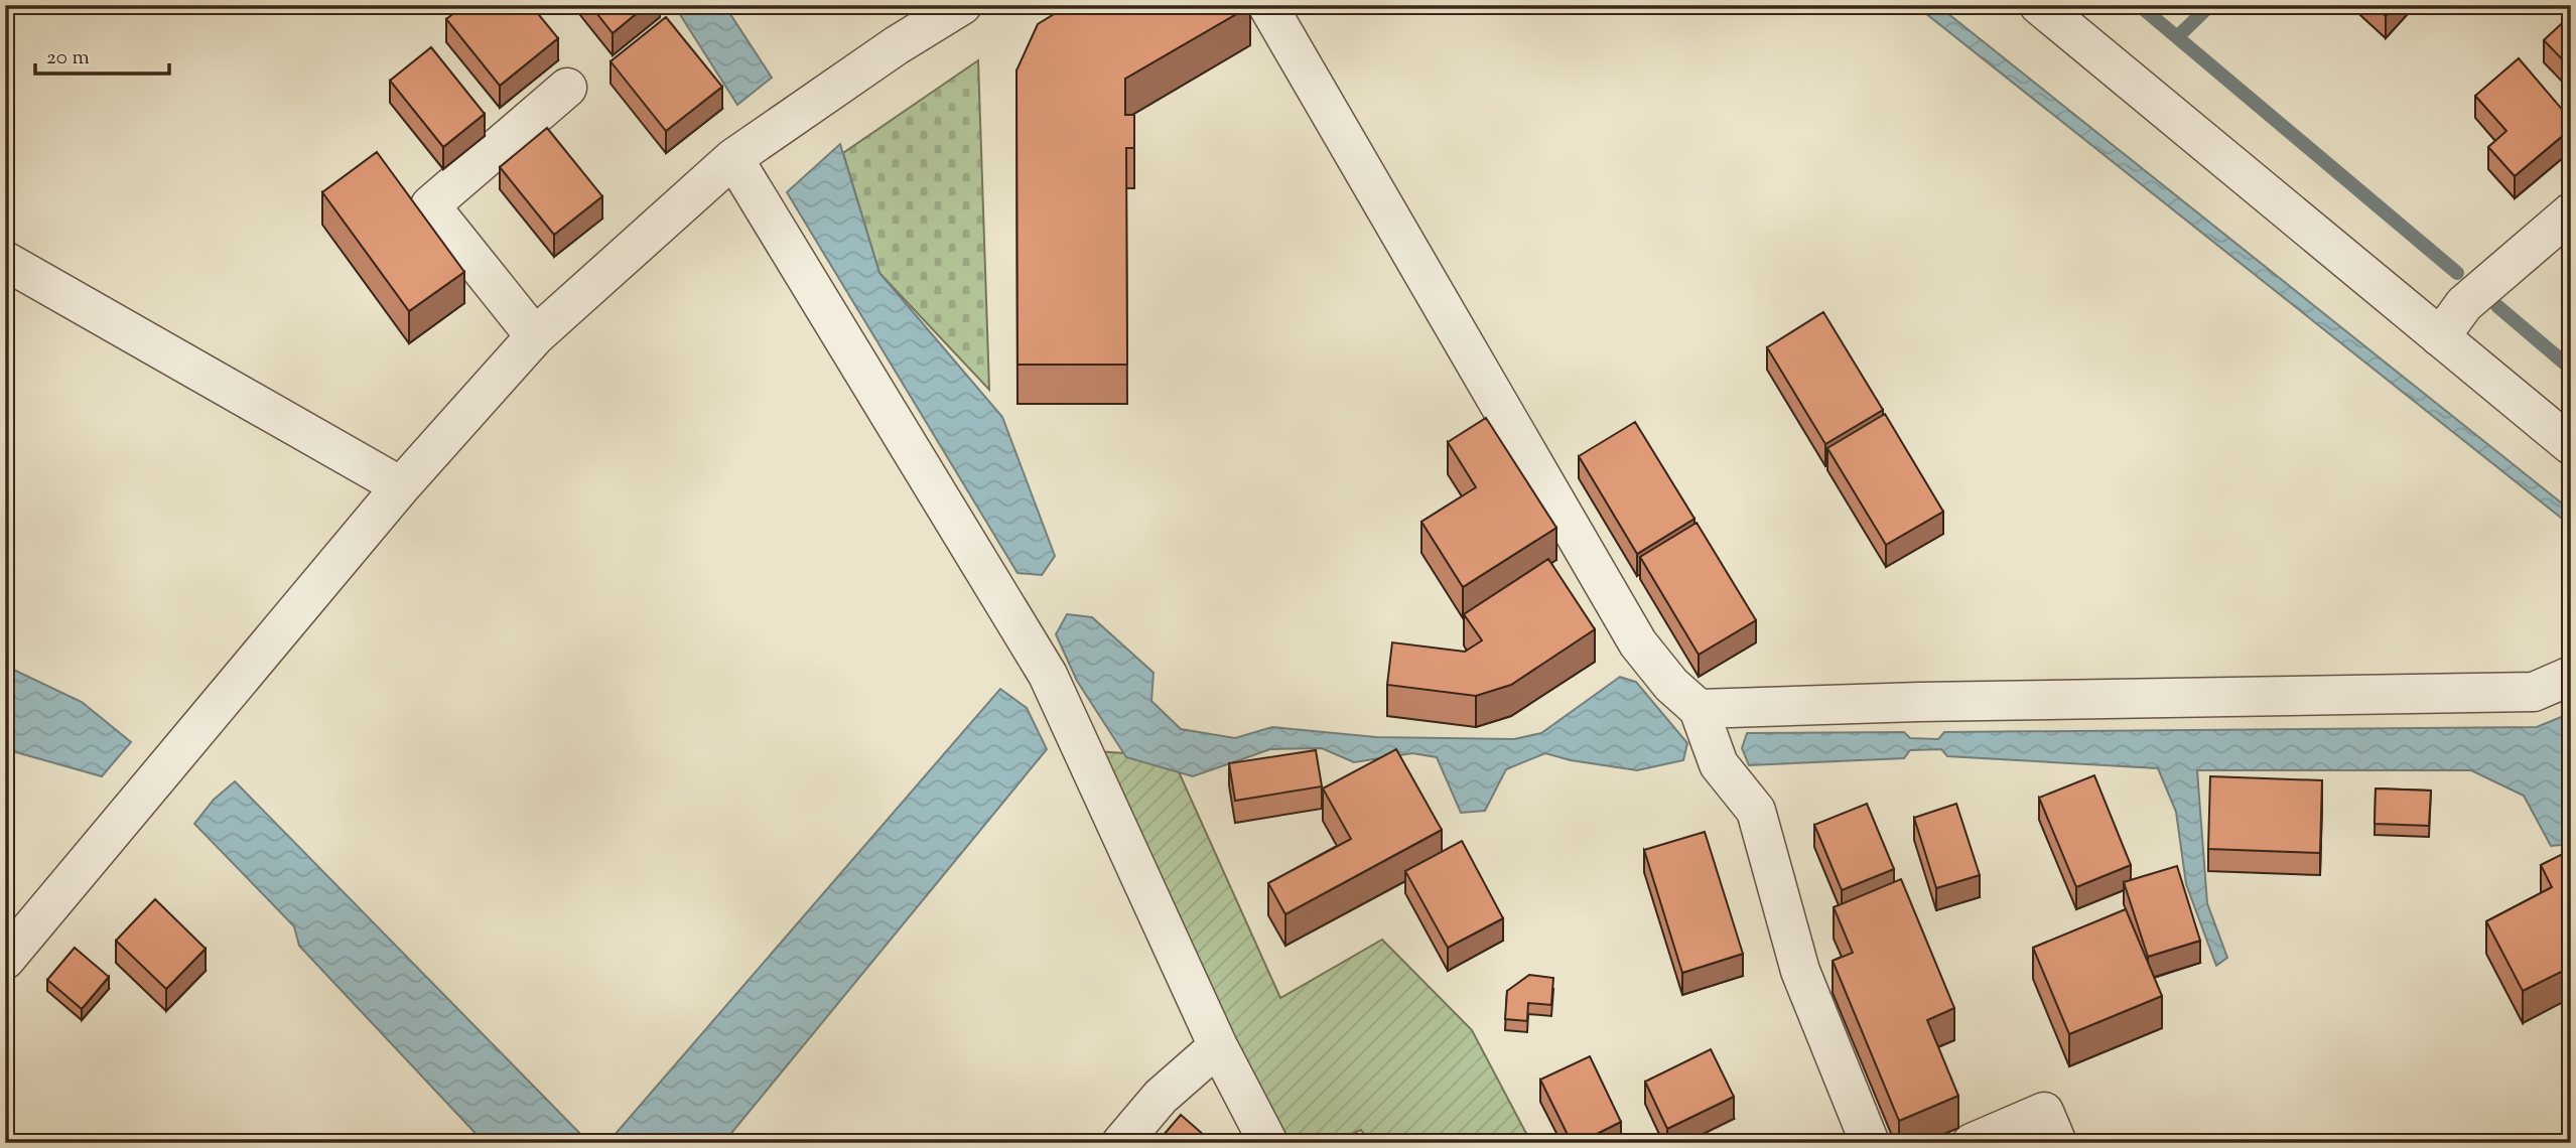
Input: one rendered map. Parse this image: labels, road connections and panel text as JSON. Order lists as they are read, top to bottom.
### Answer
{
  "scale_bar": "20 m"
}
